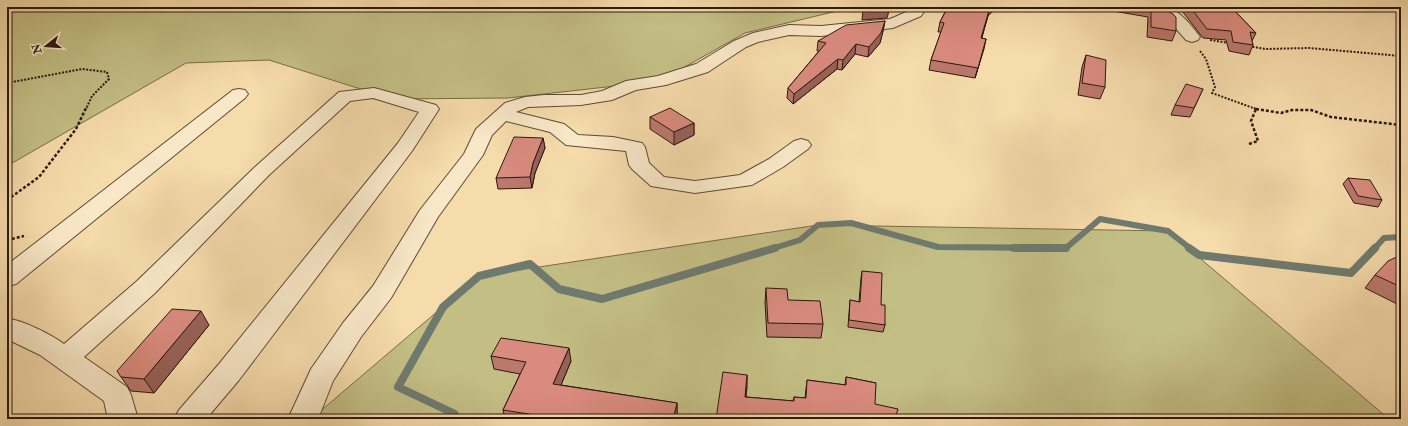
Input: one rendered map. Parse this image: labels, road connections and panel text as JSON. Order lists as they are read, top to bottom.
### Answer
{
  "north": "left"
}
